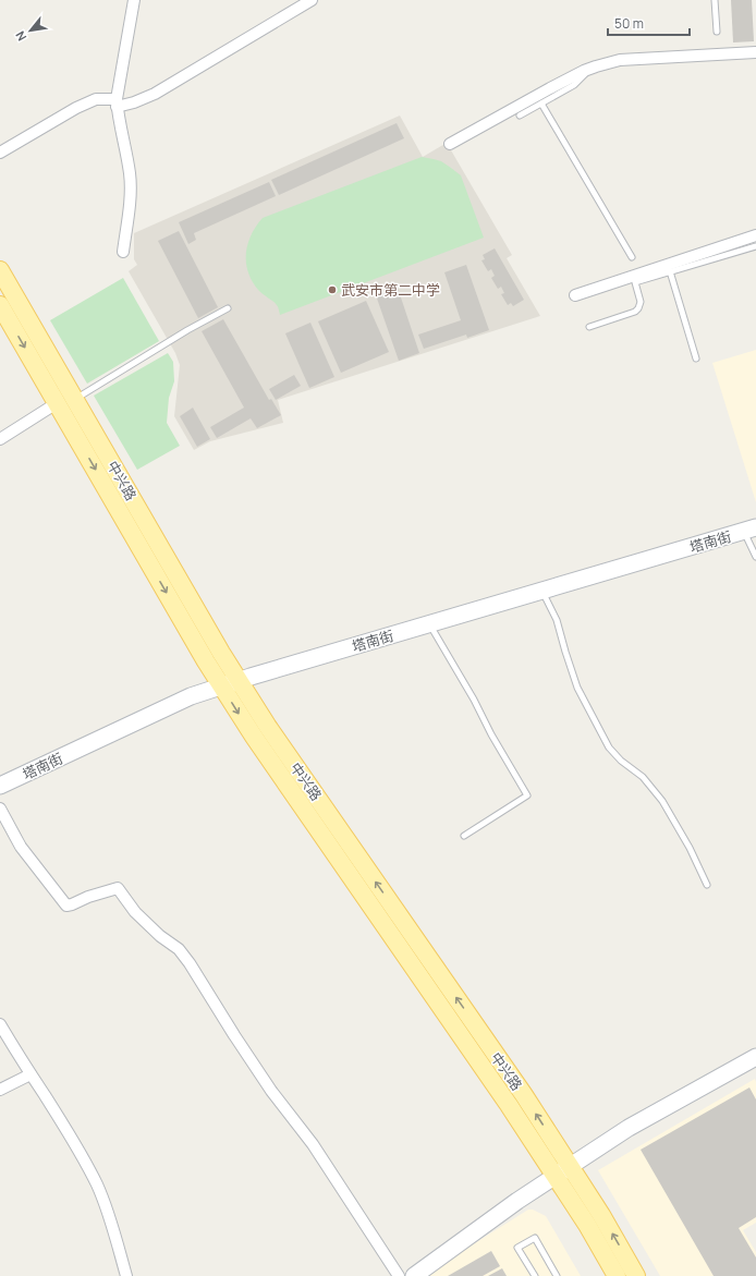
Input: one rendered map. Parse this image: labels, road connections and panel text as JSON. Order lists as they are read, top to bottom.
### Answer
{
  "streets": {
    "main road": ["中兴路"],
    "street": ["塔南街"]
  },
  "crossings": [
    ["中兴路", "塔南街"]
  ],
  "places": ["武安市第二中学"],
  "scale_bar": "50 m",
  "north": "bottom left"
}
